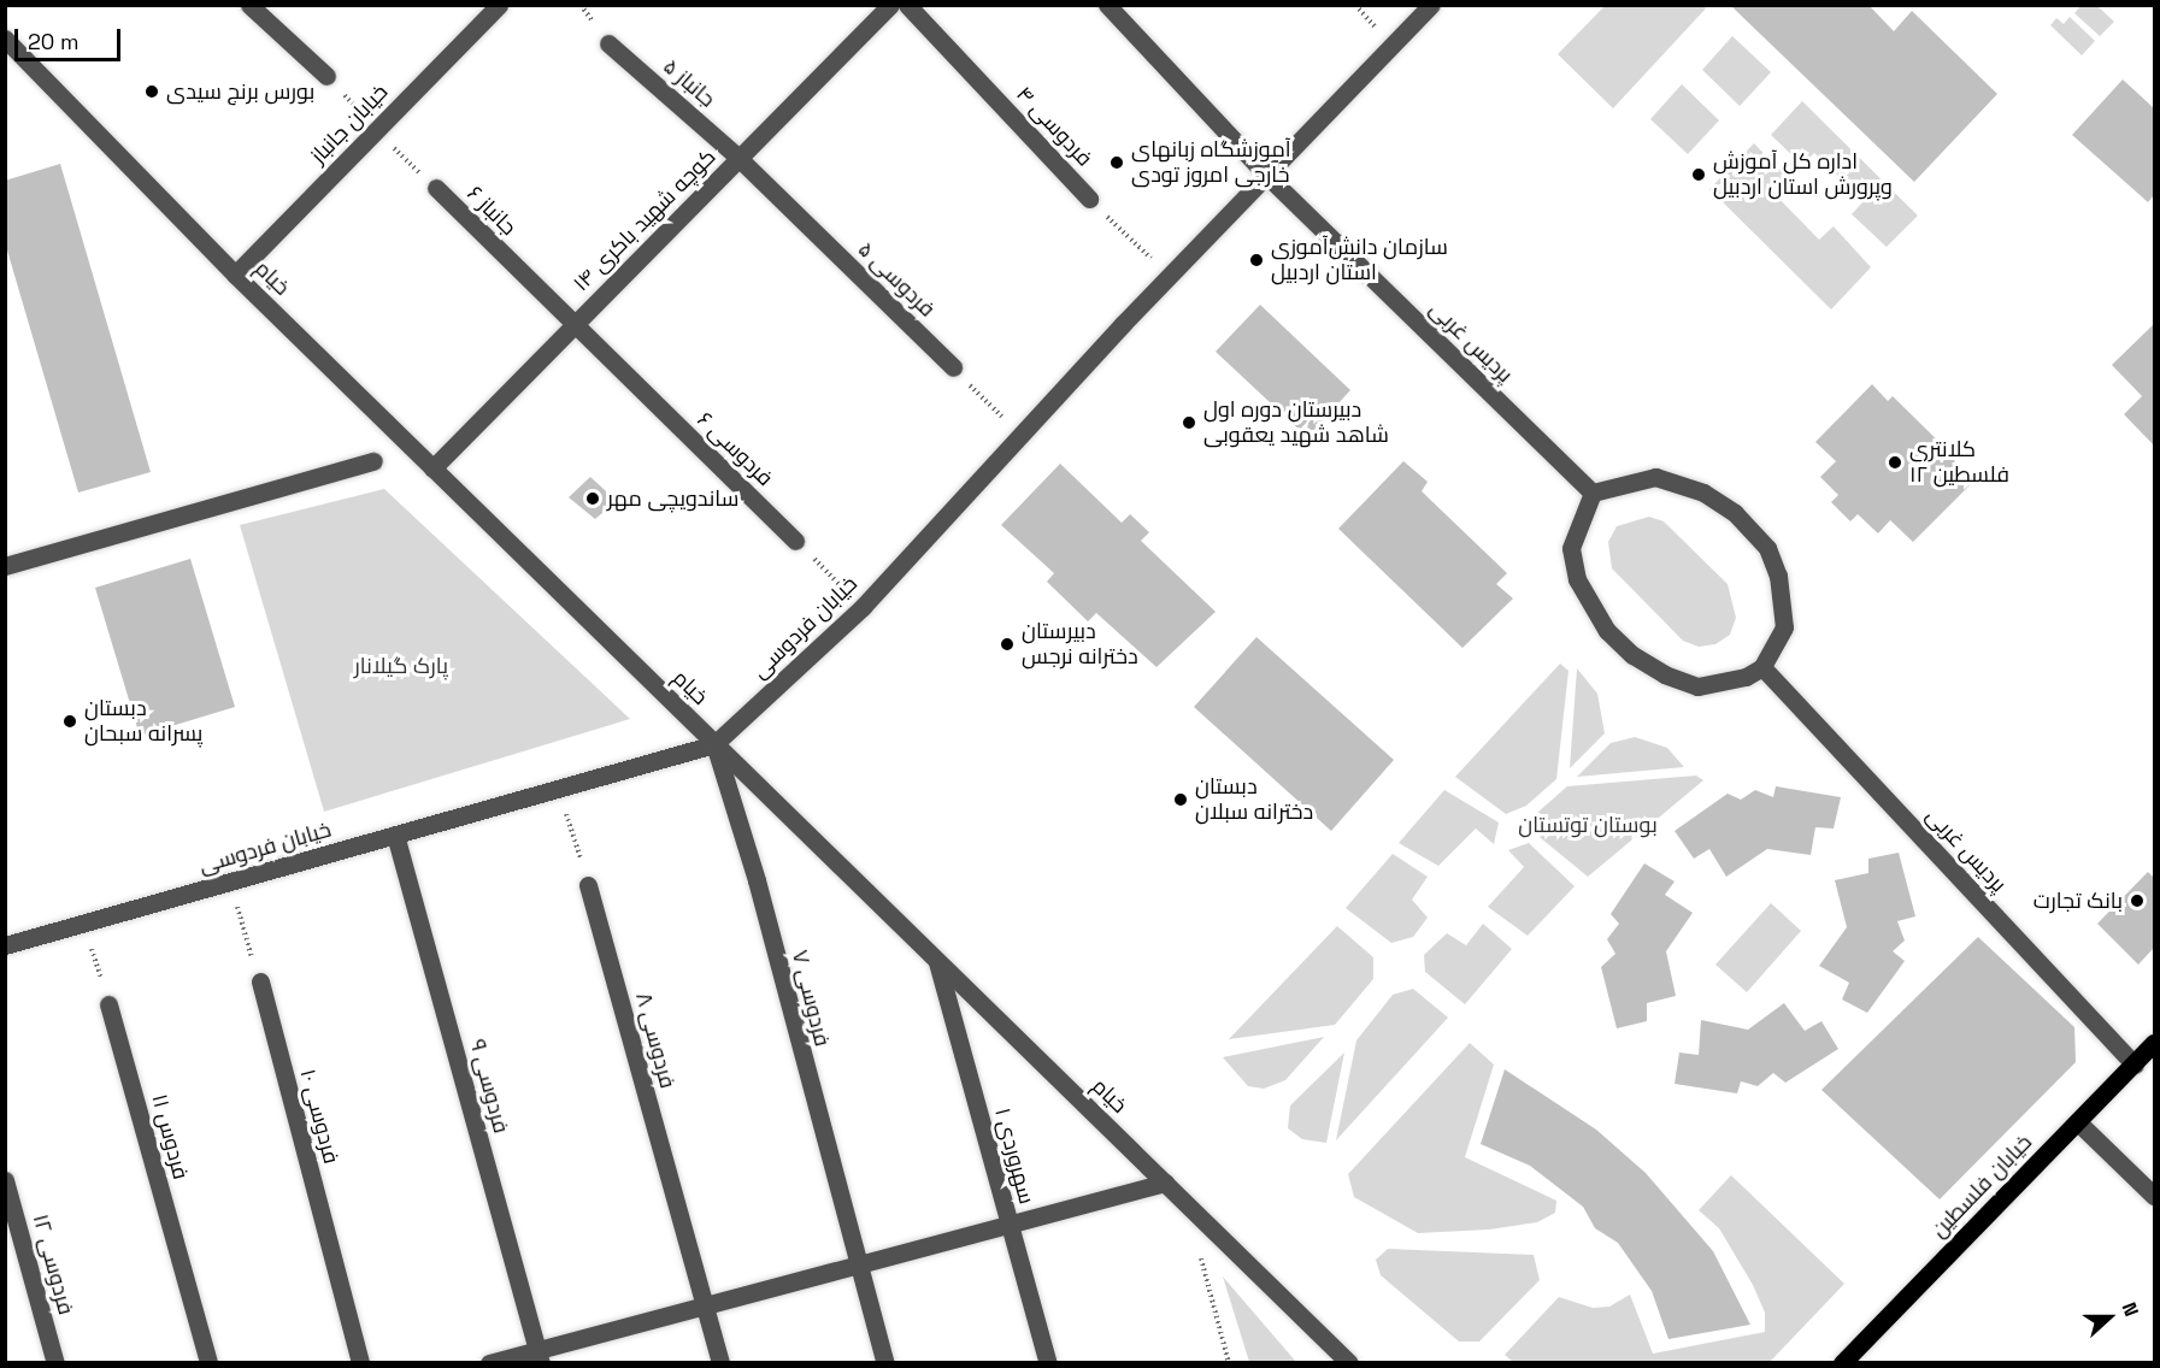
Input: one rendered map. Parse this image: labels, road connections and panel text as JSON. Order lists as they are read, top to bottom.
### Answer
{
  "streets": {
    "main road": ["خیابان فلسطین"],
    "street": [
      "جانباز ۵",
      "خیابان جانباز",
      "فردوسی ۴",
      "جانباز ۶",
      "کوچه شهید باکری ۱۴",
      "خیام",
      "فردوسی ۵",
      "پردیس غربی",
      "فردوسی ۶",
      "خیابان فردوسی",
      "فردوسی ۷",
      "فردوسی ۸",
      "فردوسی ۹",
      "فردوسی ۱۰",
      "فردوس ۱۱",
      "سهروردی ۱",
      "فردوسی ۱۲"
    ]
  },
  "crossings": [
    ["جانباز ۵", "کوچه شهید باکری ۱۴"],
    ["جانباز ۵", "فردوسی ۵"],
    ["خیابان جانباز", "جانباز ۶"],
    ["خیابان جانباز", "خیام"],
    ["فردوسی ۴", "خیابان فردوسی"],
    ["جانباز ۶", "کوچه شهید باکری ۱۴"],
    ["جانباز ۶", "فردوسی ۶"],
    ["کوچه شهید باکری ۱۴", "خیام"],
    ["کوچه شهید باکری ۱۴", "فردوسی ۵"],
    ["کوچه شهید باکری ۱۴", "فردوسی ۶"],
    ["خیام", "خیابان فردوسی"],
    ["خیام", "فردوسی ۷"],
    ["خیام", "سهروردی ۱"],
    ["پردیس غربی", "خیابان فردوسی"],
    ["پردیس غربی", "خیابان فلسطین"],
    ["خیابان فردوسی", "فردوسی ۷"],
    ["خیابان فردوسی", "فردوسی ۹"]
  ],
  "parks": ["پارک گیلانار", "بوستان توتستان"],
  "places": [
    "بورس برنج سیدی",
    "آموزشگاه زبانهای خارجی امروز تودی",
    "اداره کل آموزش وپرورش استان اردبیل",
    "سازمان دانش‌آموزی استان اردبیل",
    "دبیرستان دوره اول شاهد شهید یعقوبی",
    "کلانتری ۱۲ فلسطین",
    "ساندویچی مهر",
    "دبیرستان دخترانه نرجس",
    "دبستان پسرانه سبحان",
    "دبستان دخترانه سبلان",
    "بانک تجارت"
  ],
  "scale_bar": "20 m",
  "north": "right"
}
